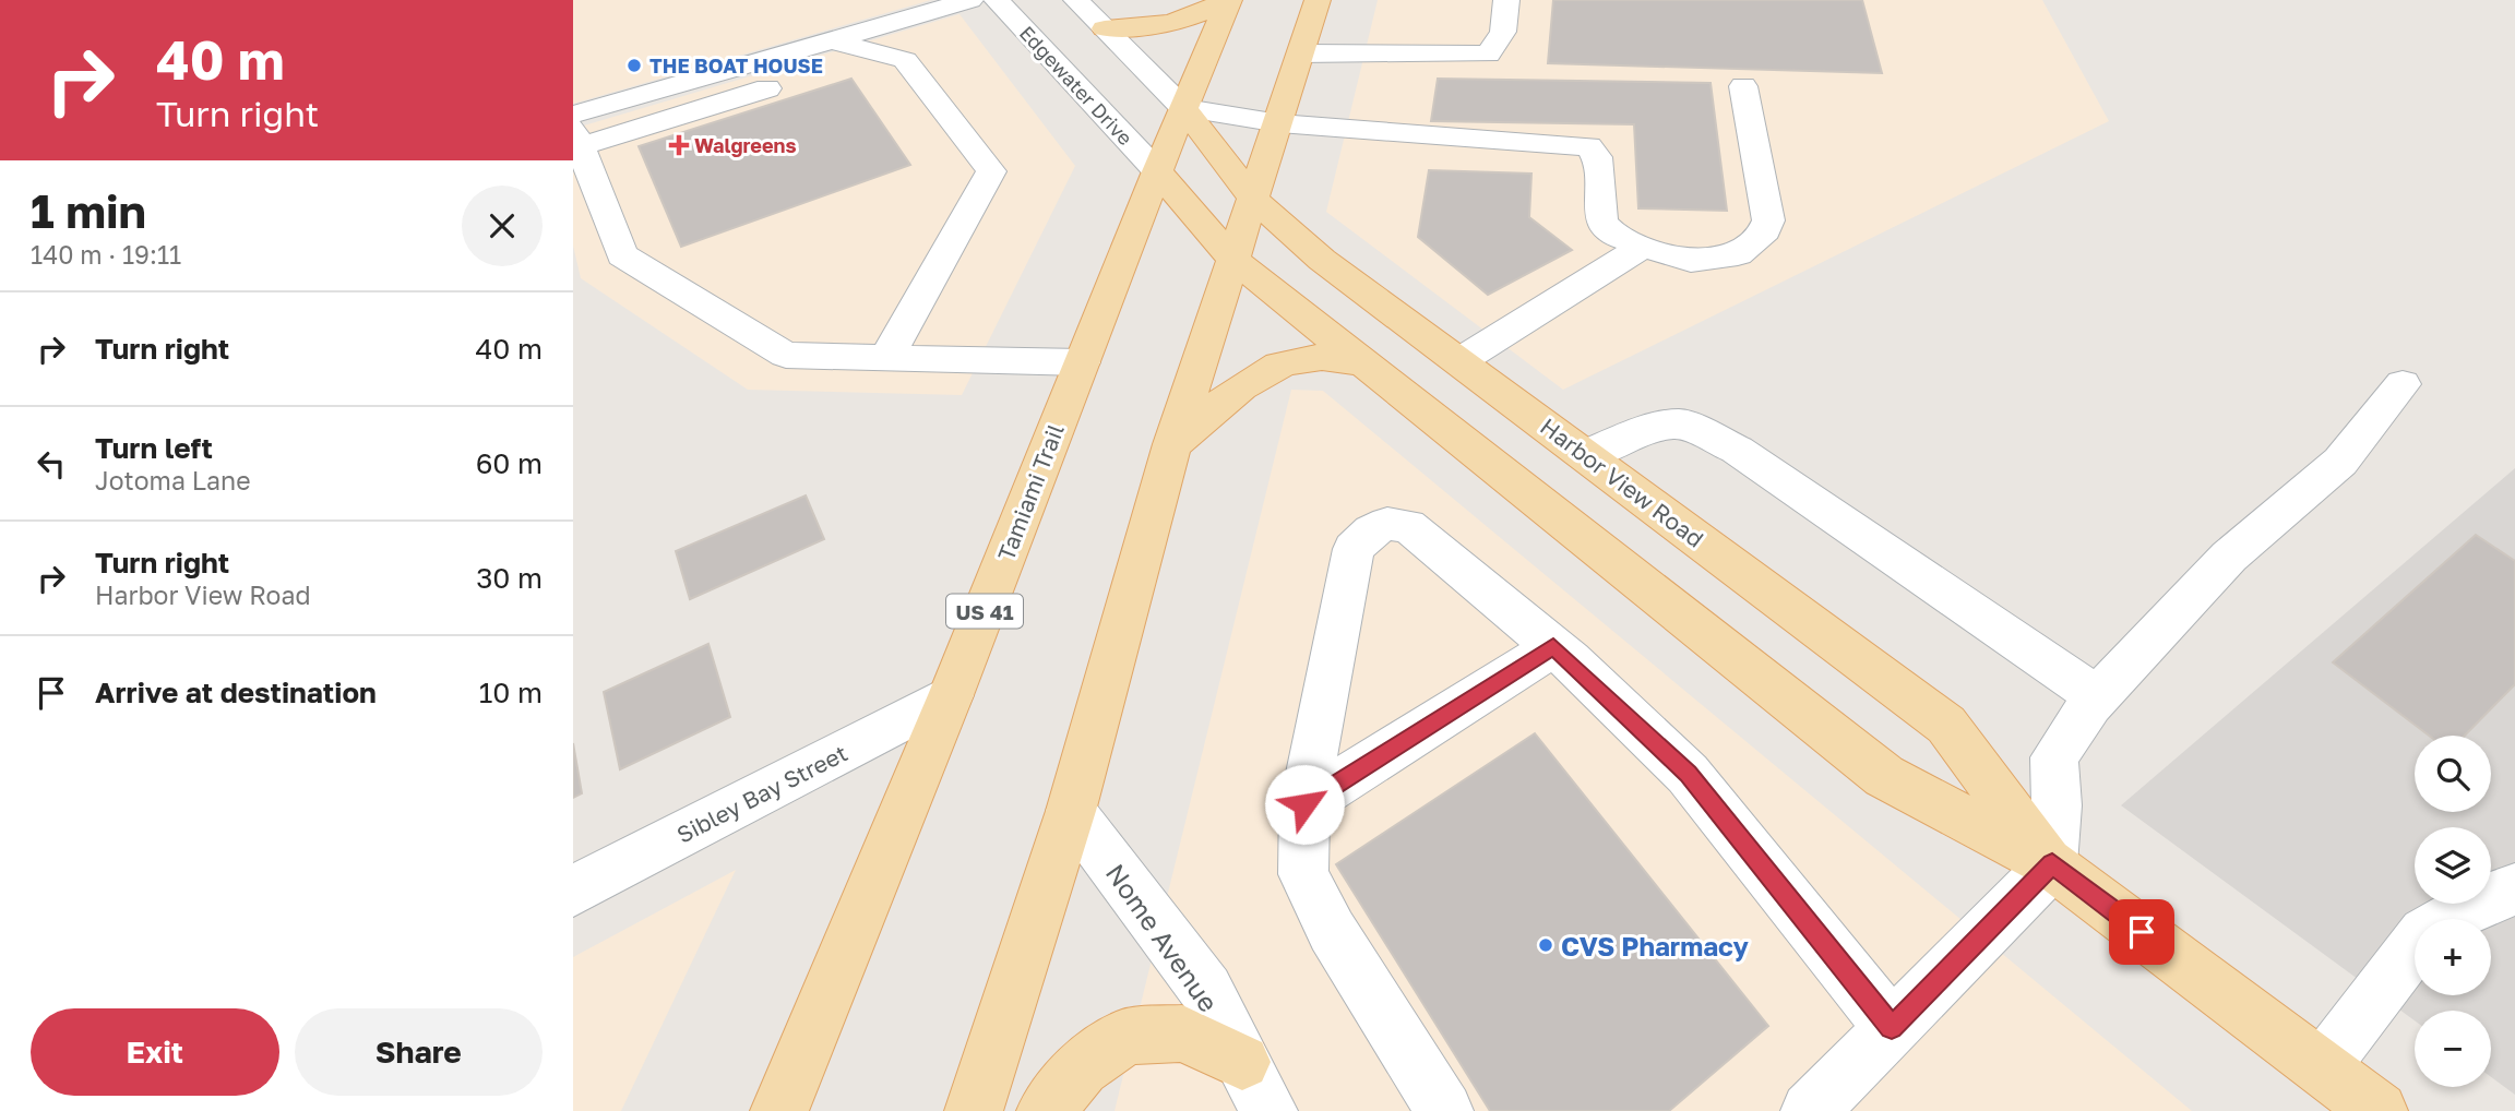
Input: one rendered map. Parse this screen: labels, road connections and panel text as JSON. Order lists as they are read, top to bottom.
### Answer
{
  "streets": {
    "main road": ["Harbor View Road", "Tamiami Trail", "US 41"],
    "street": ["Edgewater Drive", "Sibley Bay Street", "Nome Avenue"]
  },
  "crossings": [
    ["Edgewater Drive", "Harbor View Road"],
    ["Edgewater Drive", "Tamiami Trail"],
    ["Harbor View Road", "Tamiami Trail"],
    ["Tamiami Trail", "Sibley Bay Street"]
  ],
  "places": {
    "other": ["THE BOAT HOUSE", "CVS Pharmacy"],
    "health": ["Walgreens"]
  },
  "page": {
    "turn": ["40 m", "Turn right"],
    "heading": ["1 min", "140 m · 19:11"],
    "list": [
      {
        "name": "Turn right",
        "value": "40 m"
      },
      {
        "name": "Turn left",
        "note": "Jotoma Lane",
        "value": "60 m"
      },
      {
        "name": "Turn right",
        "note": "Harbor View Road",
        "value": "30 m"
      },
      {
        "name": "Arrive at destination",
        "value": "10 m"
      }
    ],
    "map_buttons": ["+", "−"],
    "buttons": ["Exit", "Share"]
  }
}
